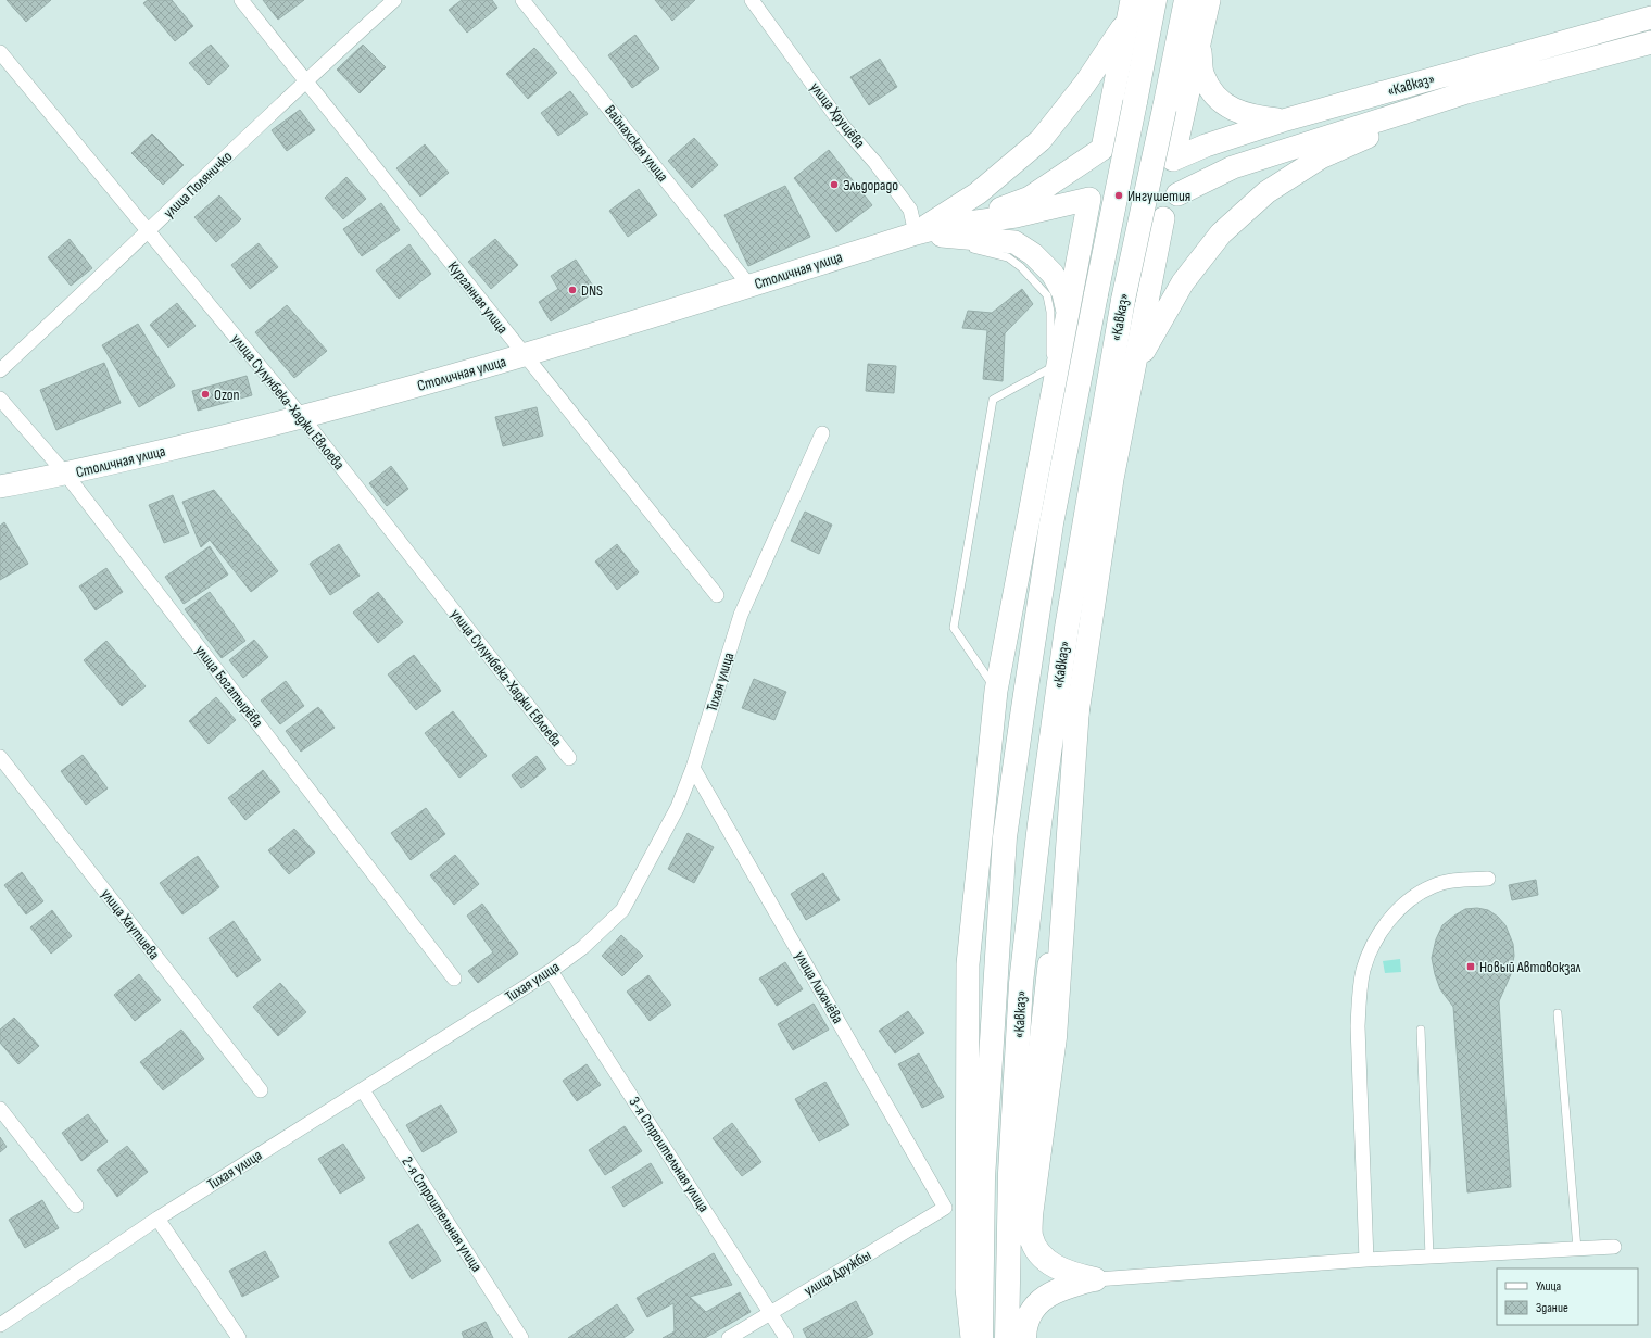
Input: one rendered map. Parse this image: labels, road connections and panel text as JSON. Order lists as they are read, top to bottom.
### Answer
{
  "streets": {
    "highway": ["«Кавказ»"],
    "main road": ["Столичная улица"],
    "street": [
      "улица Хрущёва",
      "Вайнахская улица",
      "улица Поляничко",
      "Курганная улица",
      "улица Сулунбека-Хаджи Евлоева",
      "Тихая улица",
      "улица Богатырёва",
      "улица Хаутиева",
      "улица Лихачёва",
      "3-я Строительная улица",
      "2-я Строительная улица",
      "улица Дружбы"
    ]
  },
  "crossings": [
    ["улица Хрущёва", "Столичная улица"],
    ["Вайнахская улица", "Столичная улица"],
    ["улица Поляничко", "Курганная улица"],
    ["улица Поляничко", "улица Сулунбека-Хаджи Евлоева"],
    ["Столичная улица", "Курганная улица"],
    ["Столичная улица", "улица Сулунбека-Хаджи Евлоева"],
    ["Столичная улица", "улица Богатырёва"],
    ["Тихая улица", "улица Лихачёва"],
    ["Тихая улица", "3-я Строительная улица"],
    ["Тихая улица", "2-я Строительная улица"],
    ["улица Лихачёва", "улица Дружбы"],
    ["3-я Строительная улица", "улица Дружбы"]
  ],
  "places": {
    "other": [
      "Эльдорадо",
      "Ингушетия",
      "DNS",
      "Ozon"
    ],
    "transit": ["Новый Автовокзал"]
  },
  "legend": ["Улица", "Здание"]
}
